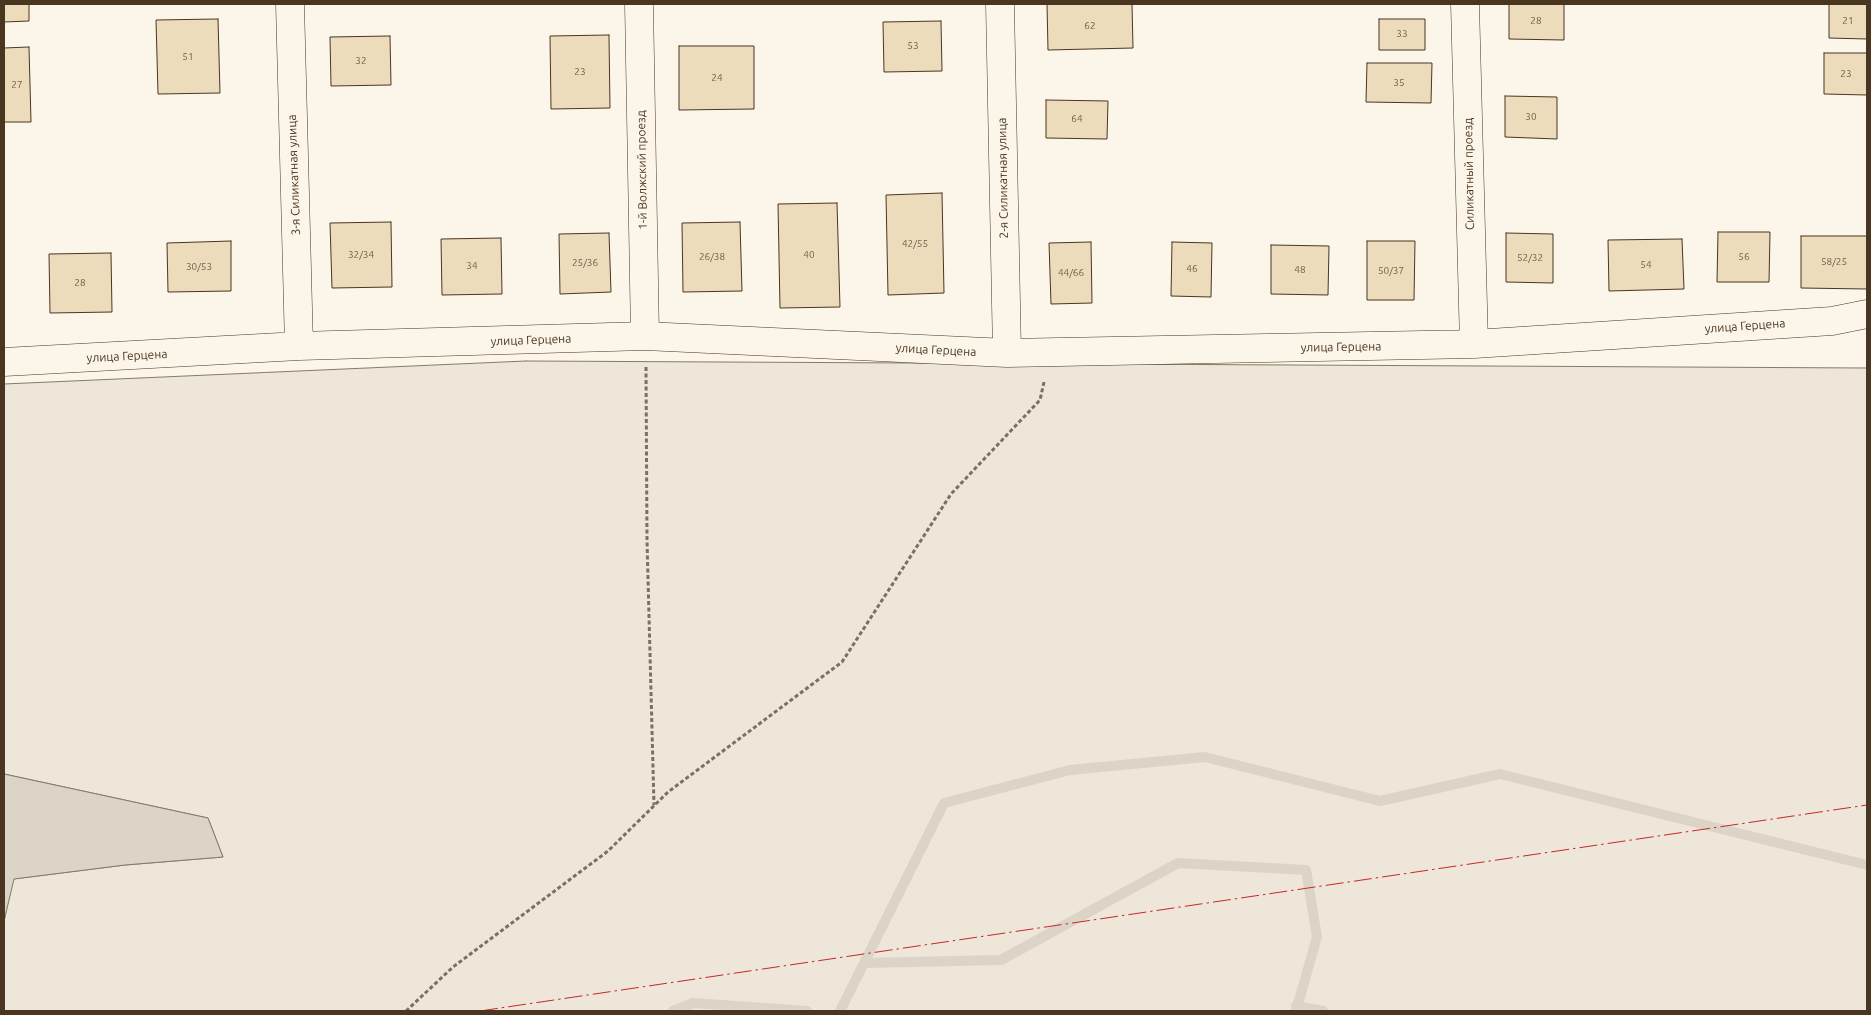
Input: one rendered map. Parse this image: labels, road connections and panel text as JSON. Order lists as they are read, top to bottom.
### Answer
{
  "streets": {
    "street": [
      "1-й Волжский проезд",
      "Силикатный проезд",
      "3-я Силикатная улица",
      "2-я Силикатная улица",
      "улица Герцена"
    ]
  },
  "crossings": [
    ["1-й Волжский проезд", "улица Герцена"],
    ["Силикатный проезд", "улица Герцена"],
    ["3-я Силикатная улица", "улица Герцена"],
    ["2-я Силикатная улица", "улица Герцена"]
  ],
  "house_numbers": [
    "28",
    "21",
    "62",
    "33",
    "53",
    "51",
    "32",
    "23",
    "23",
    "24",
    "35",
    "27",
    "30",
    "64",
    "42/55",
    "32/34",
    "40",
    "26/38",
    "56",
    "52/32",
    "58/25",
    "25/36",
    "54",
    "34",
    "30/53",
    "46",
    "48",
    "50/37",
    "44/66",
    "28"
  ]
}
